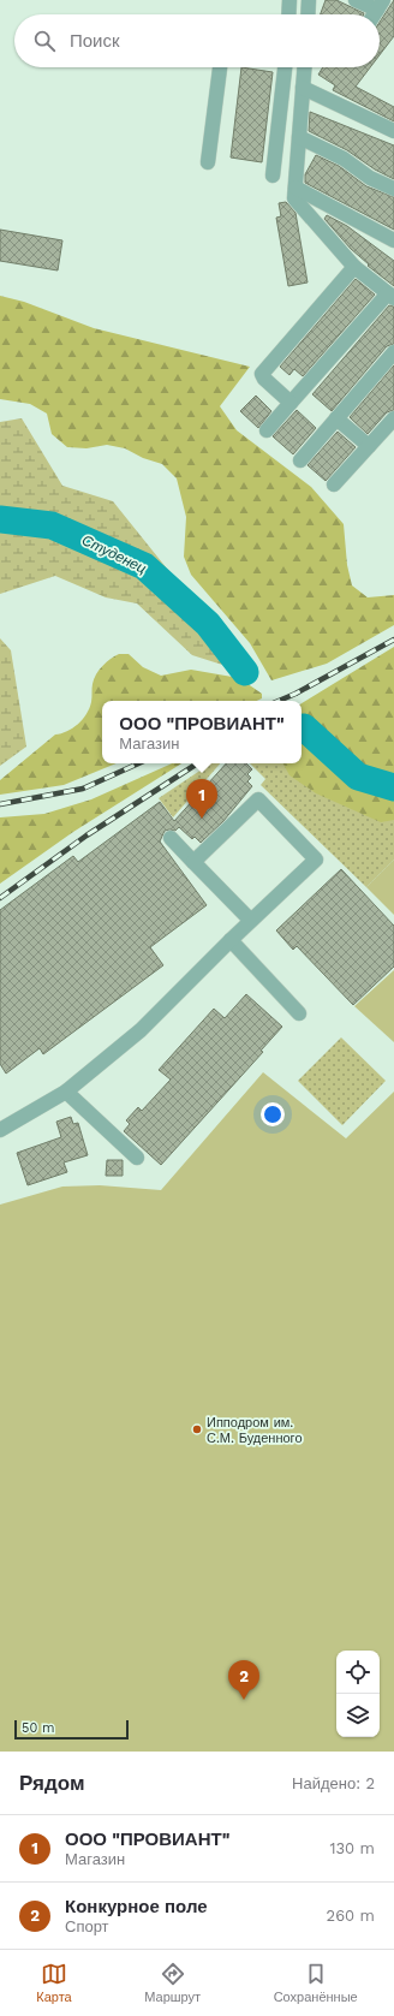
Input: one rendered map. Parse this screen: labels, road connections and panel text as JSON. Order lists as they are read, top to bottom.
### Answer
{
  "water": ["Студенец"],
  "places": ["Ипподром им. С.М. Буденного"],
  "scale_bar": "50 m",
  "page": {
    "search": "Поиск",
    "popup": ["ООО \"ПРОВИАНТ\"", "Магазин"],
    "pins": ["1", "2"],
    "scale": "50 m",
    "heading": ["Рядом", "Найдено: 2"],
    "list": [
      {
        "mark": "1",
        "name": "ООО \"ПРОВИАНТ\"",
        "note": "Магазин",
        "value": "130 m"
      },
      {
        "mark": "2",
        "name": "Конкурное поле",
        "note": "Спорт",
        "value": "260 m"
      }
    ],
    "nav": ["Карта", "Маршрут", "Сохранённые"]
  }
}
